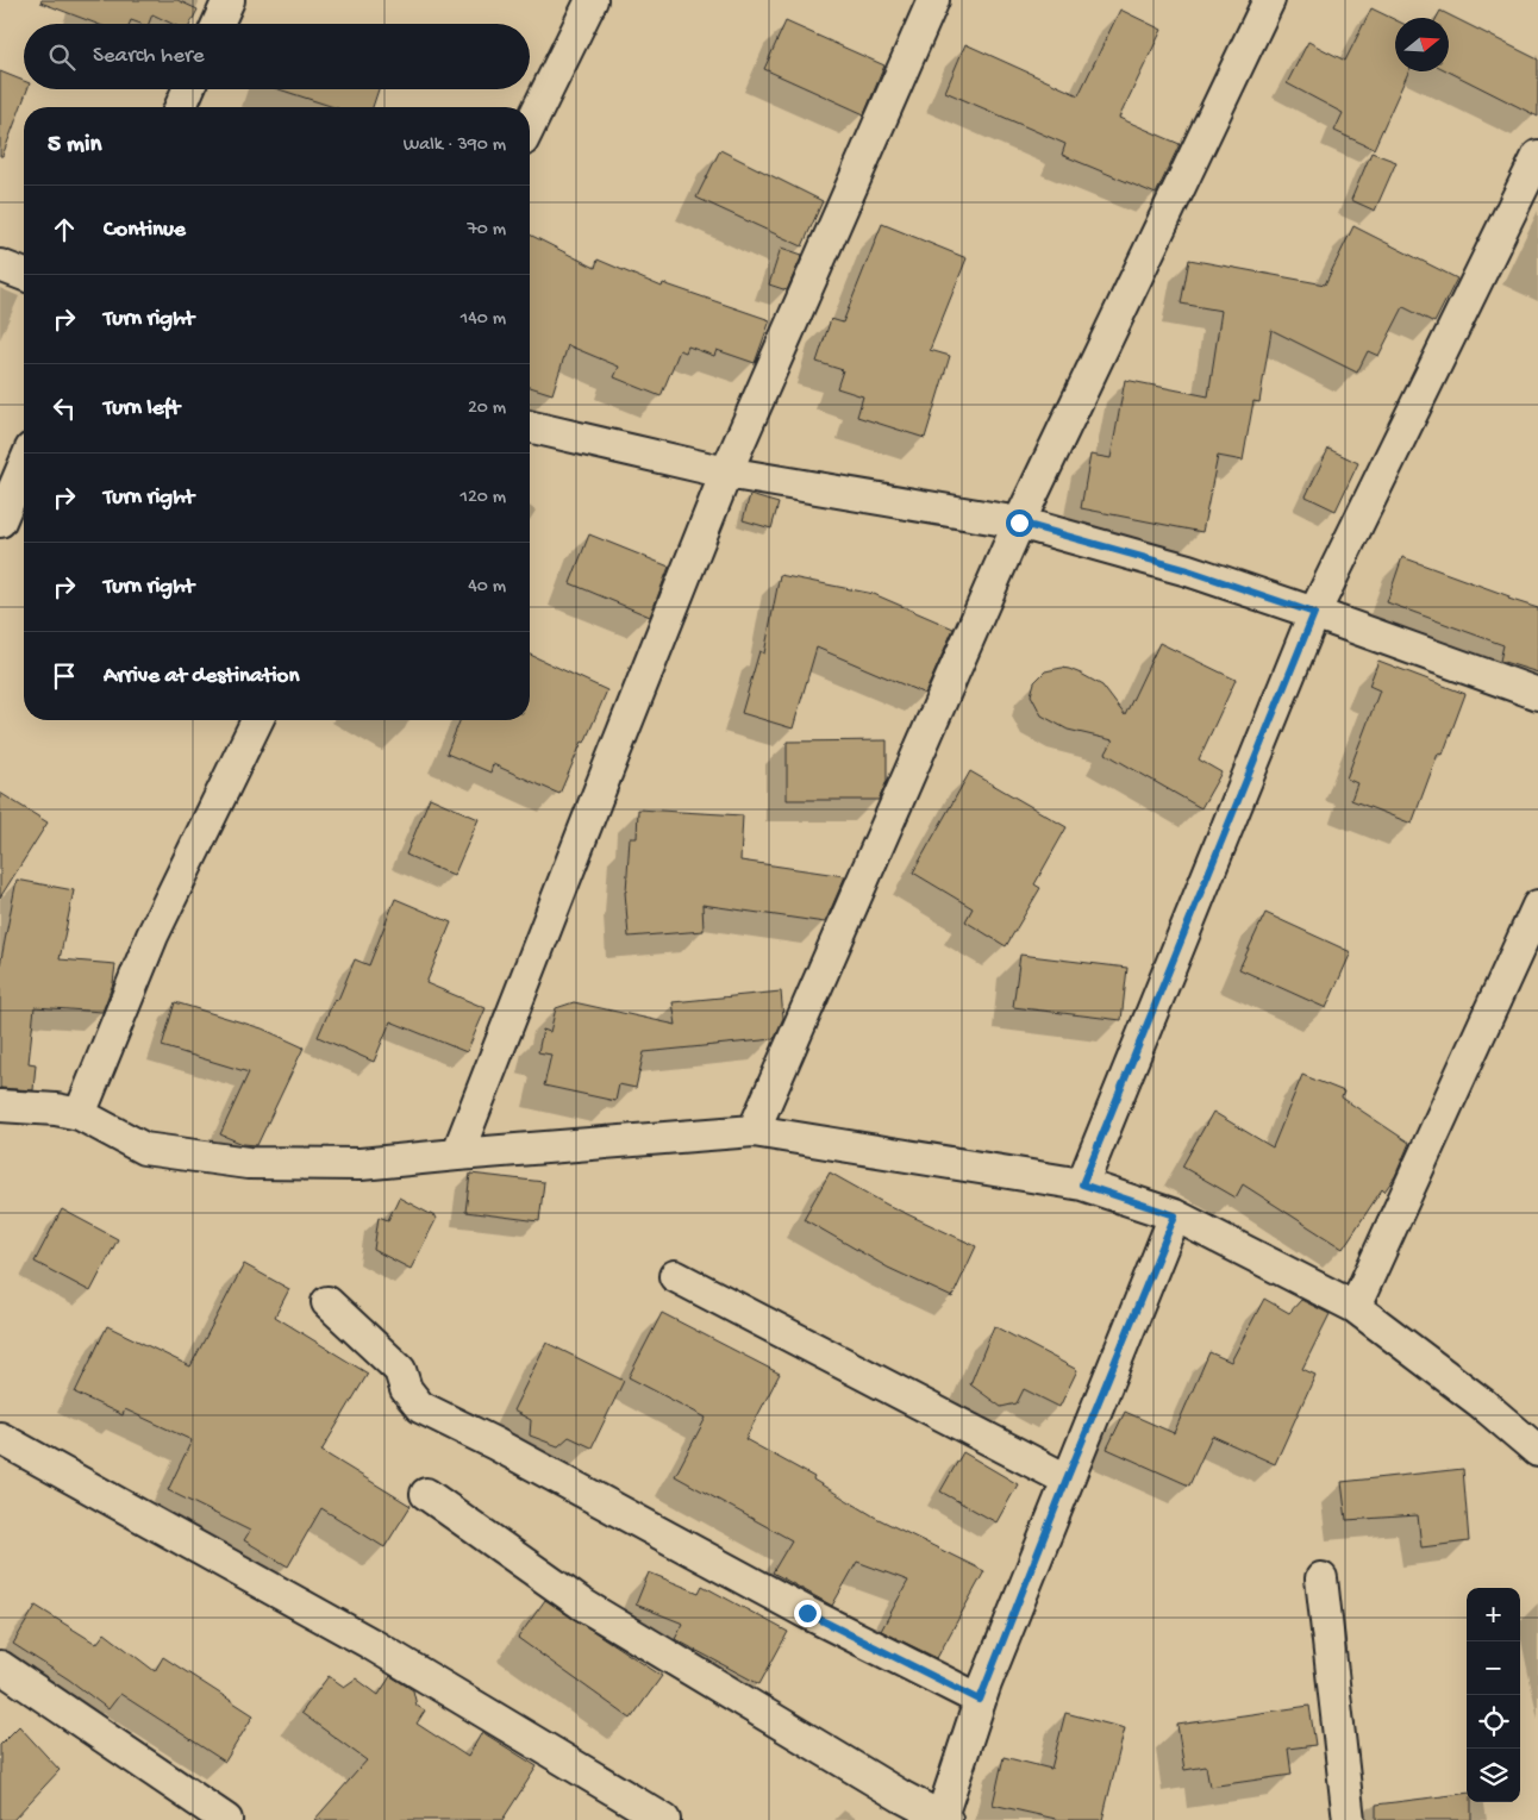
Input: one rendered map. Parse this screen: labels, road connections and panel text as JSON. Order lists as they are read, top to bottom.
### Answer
{
  "north": "right",
  "page": {
    "search": "Search here",
    "heading": ["5 min", "Walk · 390 m"],
    "list": [
      ["Continue", "70 m"],
      ["Turn right", "140 m"],
      ["Turn left", "20 m"],
      ["Turn right", "120 m"],
      ["Turn right", "40 m"],
      "Arrive at destination"
    ],
    "map_buttons": ["+", "−"]
  }
}
